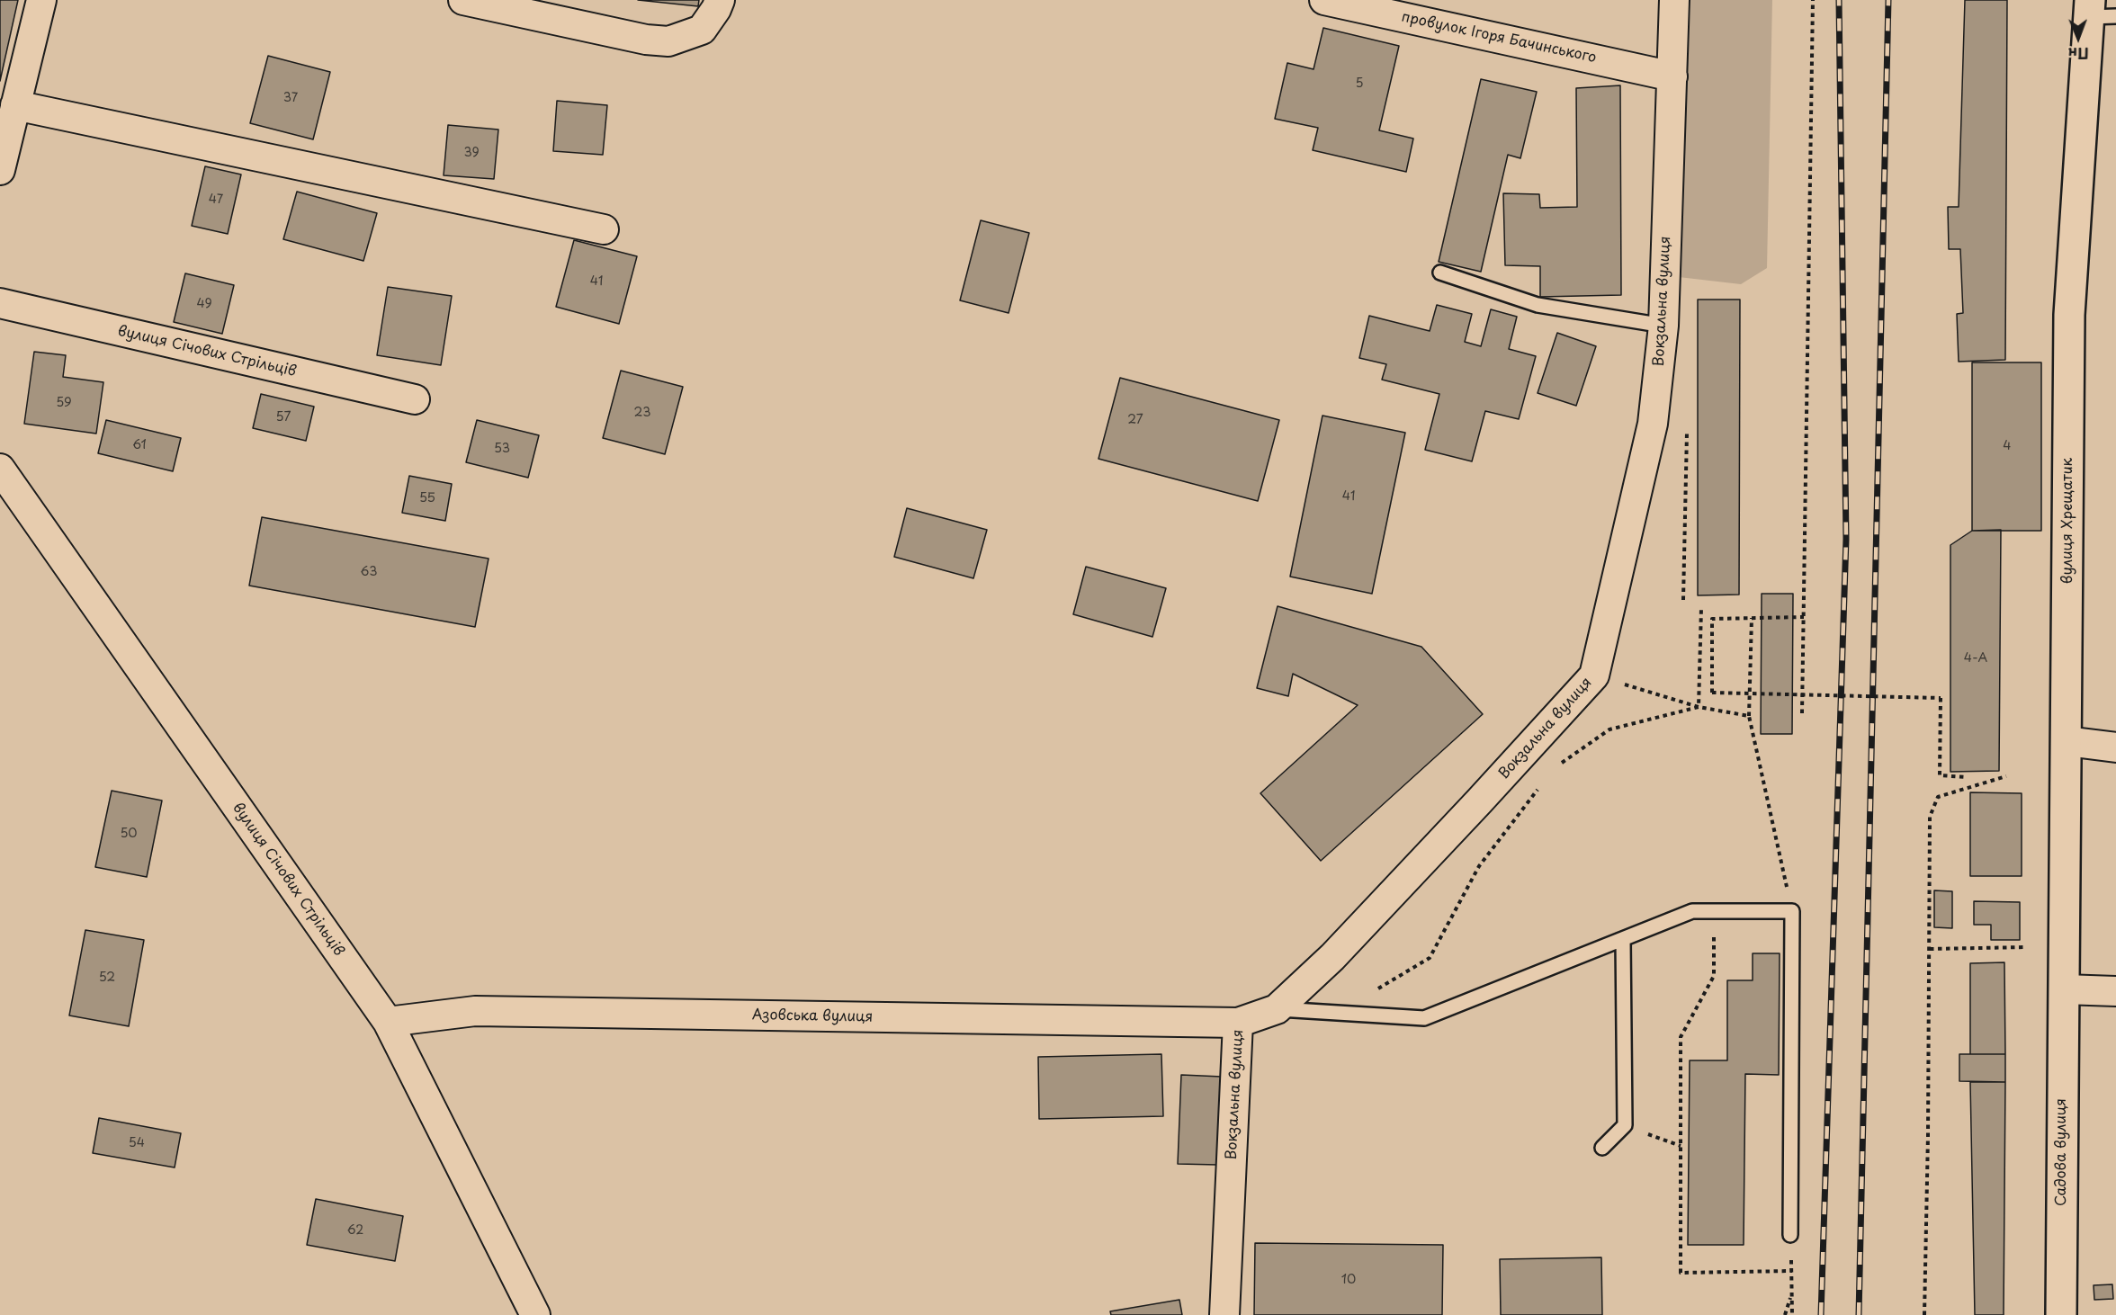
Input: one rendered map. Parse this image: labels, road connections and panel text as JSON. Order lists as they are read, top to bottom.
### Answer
{
  "streets": {
    "street": [
      "провулок Ігоря Бачинського",
      "Вокзальна вулиця",
      "вулиця Січових Стрільців",
      "вулиця Хрещатик",
      "Азовська вулиця",
      "Садова вулиця"
    ]
  },
  "crossings": [
    ["провулок Ігоря Бачинського", "Вокзальна вулиця"],
    ["Вокзальна вулиця", "Азовська вулиця"],
    ["вулиця Січових Стрільців", "Азовська вулиця"],
    ["вулиця Хрещатик", "Садова вулиця"]
  ],
  "house_numbers": [
    "5",
    "37",
    "39",
    "47",
    "41",
    "49",
    "59",
    "23",
    "57",
    "27",
    "61",
    "4",
    "53",
    "41",
    "55",
    "63",
    "4-А",
    "50",
    "52",
    "54",
    "62",
    "10"
  ],
  "north": "bottom"
}
